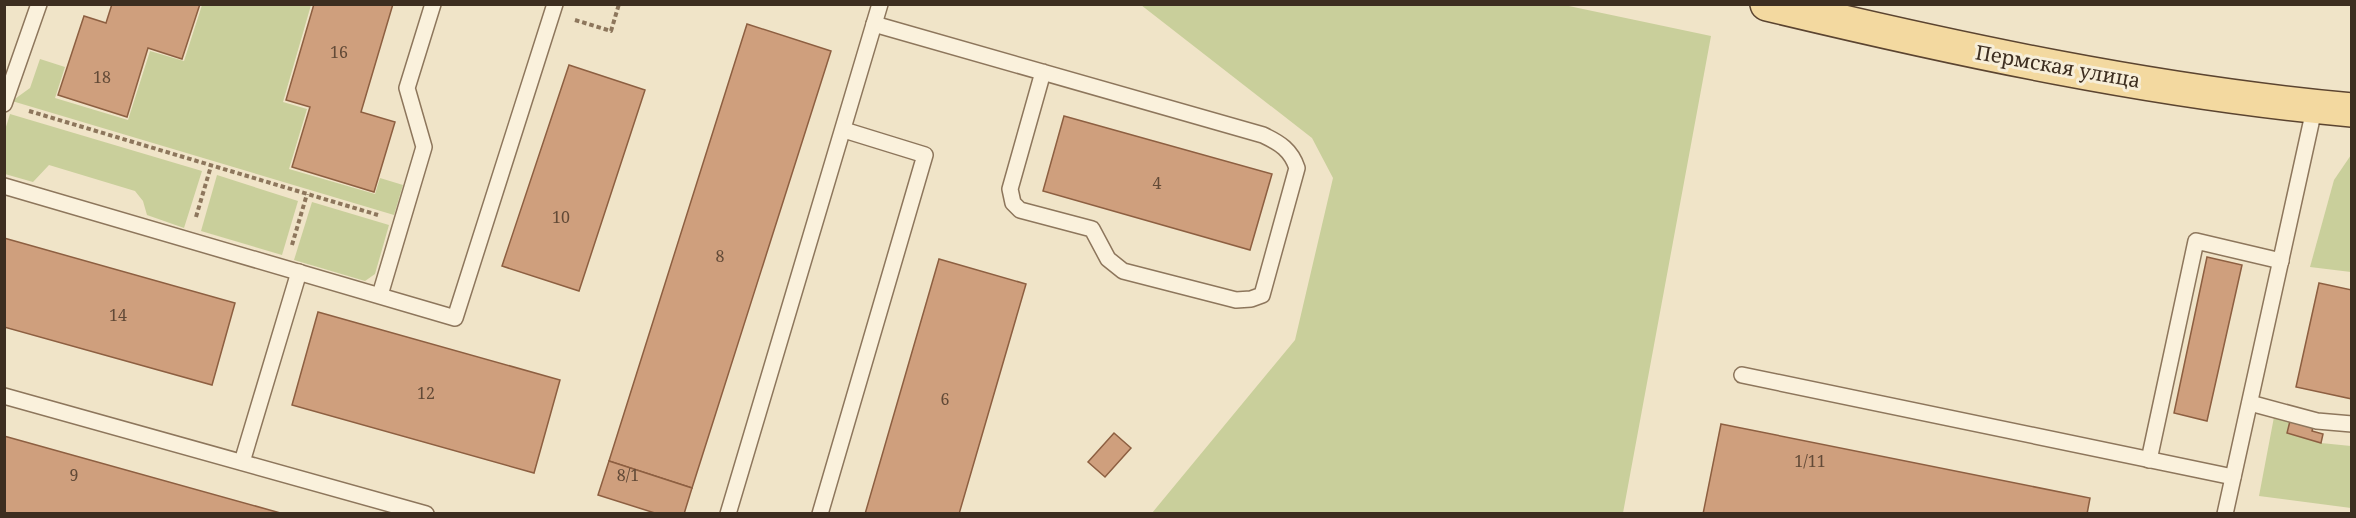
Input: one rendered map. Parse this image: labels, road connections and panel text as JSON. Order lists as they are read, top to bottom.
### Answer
{
  "streets": {
    "main road": ["Пермская улица"]
  },
  "house_numbers": [
    "16",
    "18",
    "4",
    "10",
    "8",
    "14",
    "12",
    "6",
    "1/11",
    "9",
    "8/1"
  ]
}
